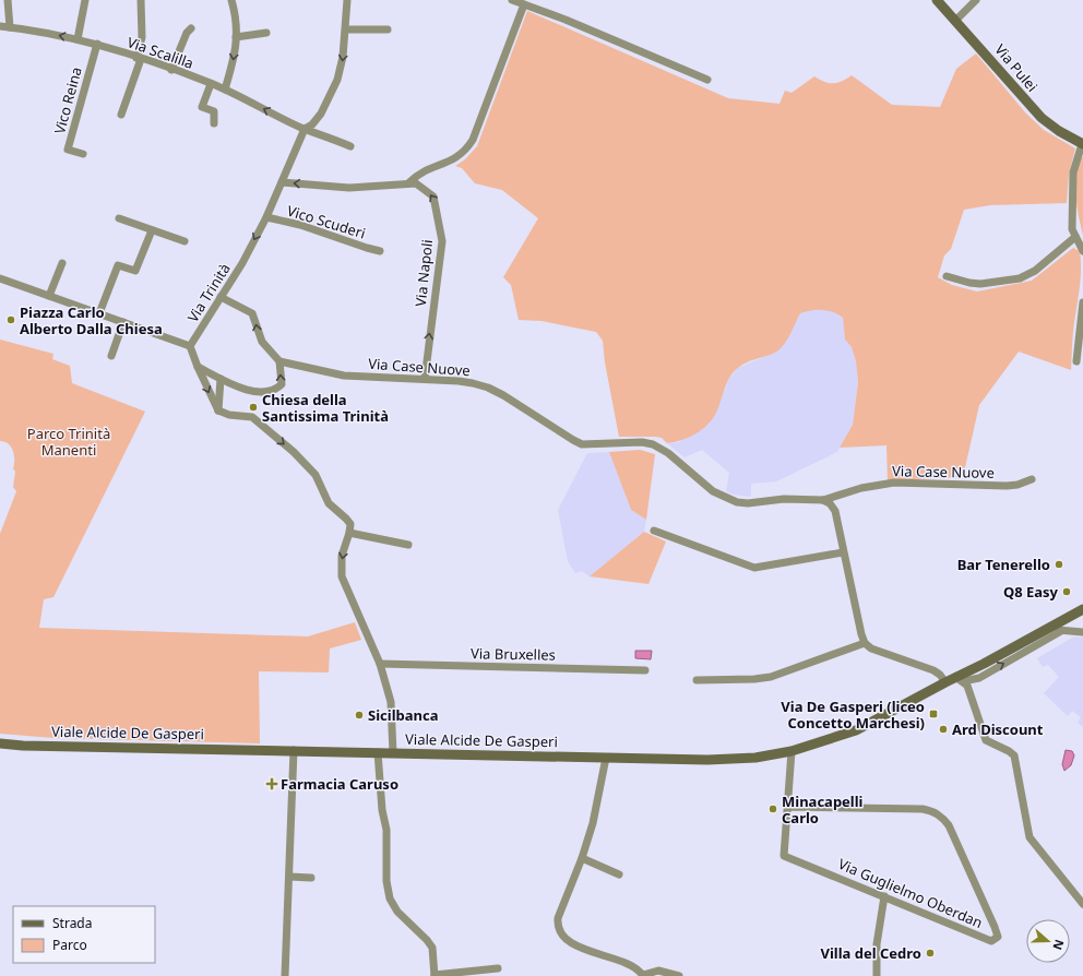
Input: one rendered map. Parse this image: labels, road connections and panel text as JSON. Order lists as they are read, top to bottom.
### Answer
{
  "streets": {
    "main road": ["Via Pulei", "Viale Alcide De Gasperi"],
    "street": [
      "Via Scalilla",
      "Vico Reina",
      "Vico Scuderi",
      "Via Napoli",
      "Via Trinità",
      "Via Case Nuove",
      "Via Bruxelles",
      "Via Guglielmo Oberdan"
    ]
  },
  "crossings": [
    ["Via Scalilla", "Vico Reina"],
    ["Via Scalilla", "Via Trinità"],
    ["Vico Scuderi", "Via Trinità"],
    ["Via Napoli", "Via Case Nuove"],
    ["Viale Alcide De Gasperi", "Via Guglielmo Oberdan"]
  ],
  "one_way": ["Via Scalilla", "Via Napoli", "Via Trinità"],
  "parks": ["Parco Trinità Manenti"],
  "places": {
    "other": [
      "Piazza Carlo Alberto Dalla Chiesa",
      "Chiesa della Santissima Trinità",
      "Bar Tenerello",
      "Q8 Easy",
      "Sicilbanca",
      "Ard Discount",
      "Minacapelli Carlo",
      "Villa del Cedro"
    ],
    "transit": ["Via De Gasperi (liceo Concetto Marchesi)"],
    "health": ["Farmacia Caruso"]
  },
  "legend": ["Strada", "Parco"],
  "north": "right"
}
